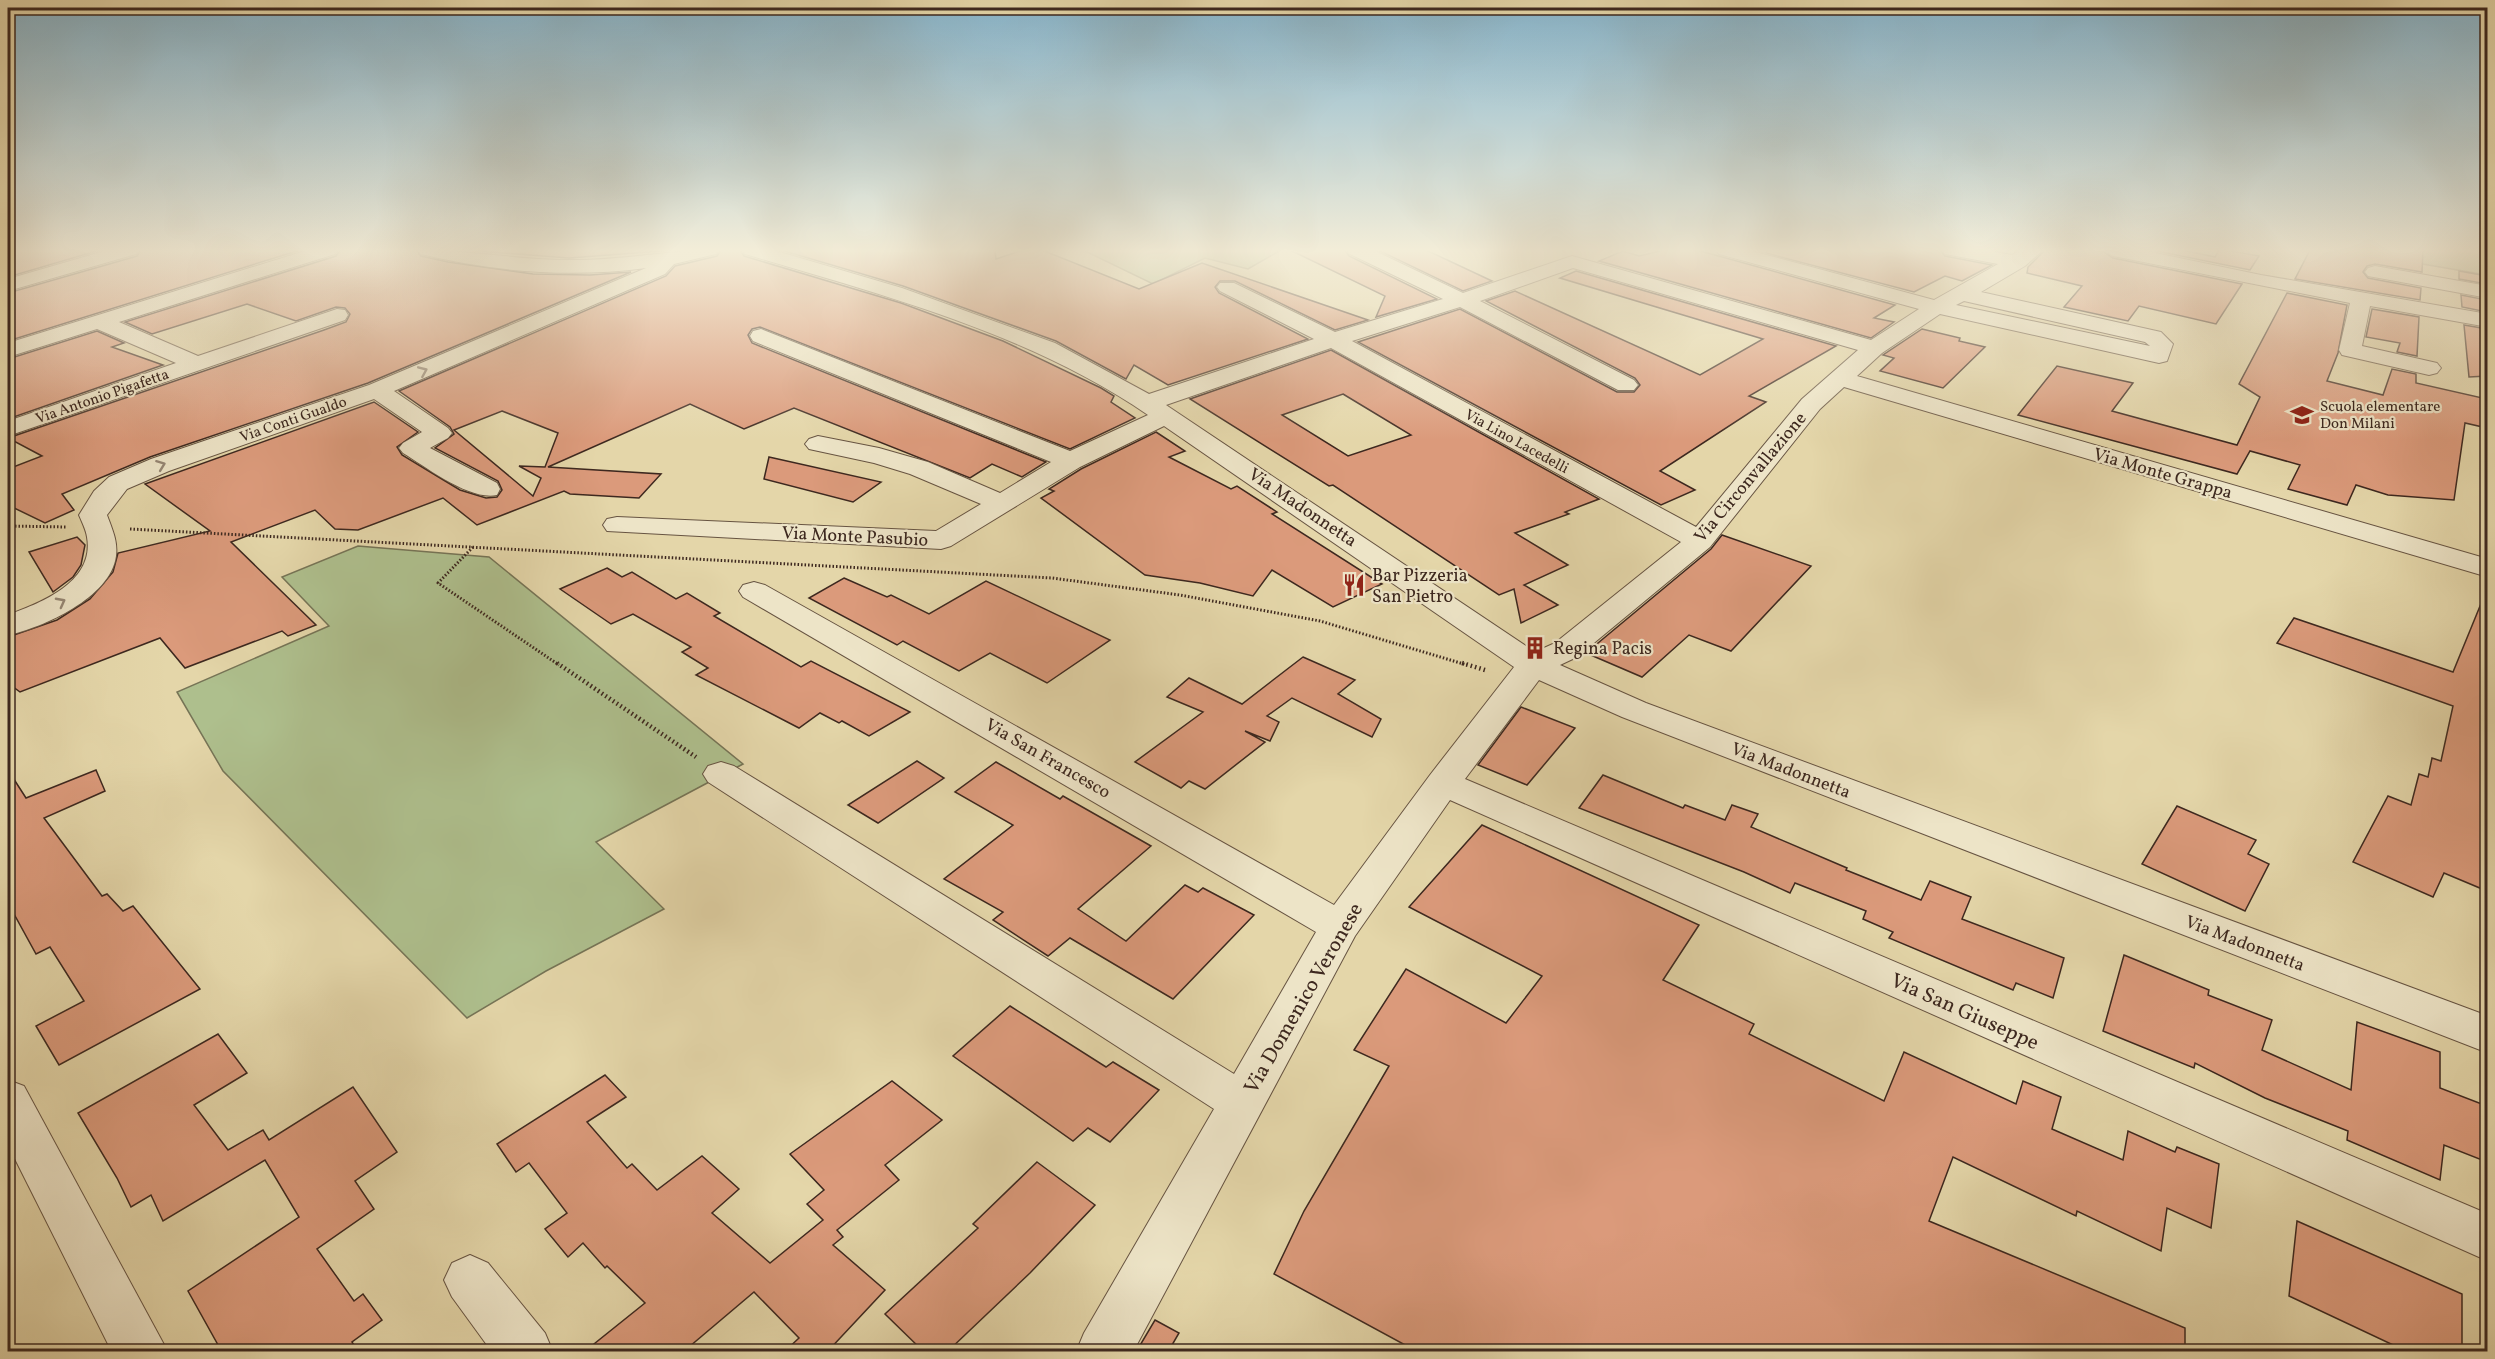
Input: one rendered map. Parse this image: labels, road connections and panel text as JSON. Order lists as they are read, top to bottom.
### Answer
{
  "streets": {
    "street": [
      "Via Antonio Pigafetta",
      "Via Conti Gualdo",
      "Via Lino Lacedelli",
      "Via Monte Grappa",
      "Via Circonvallazione",
      "Via Madonnetta",
      "Via Monte Pasubio",
      "Via San Francesco",
      "Via Domenico Veronese",
      "Via San Giuseppe"
    ]
  },
  "crossings": [
    ["Via Lino Lacedelli", "Via Circonvallazione"],
    ["Via Monte Grappa", "Via Circonvallazione"],
    ["Via Circonvallazione", "Via Madonnetta"],
    ["Via Circonvallazione", "Via Domenico Veronese"],
    ["Via Madonnetta", "Via Monte Pasubio"],
    ["Via Madonnetta", "Via Domenico Veronese"],
    ["Via San Francesco", "Via Domenico Veronese"],
    ["Via Domenico Veronese", "Via San Giuseppe"]
  ],
  "one_way": ["Via Conti Gualdo"],
  "places": {
    "school or university": ["Scuola elementare Don Milani"],
    "restaurant": ["Bar Pizzeria San Pietro"],
    "building": ["Regina Pacis"]
  }
}
